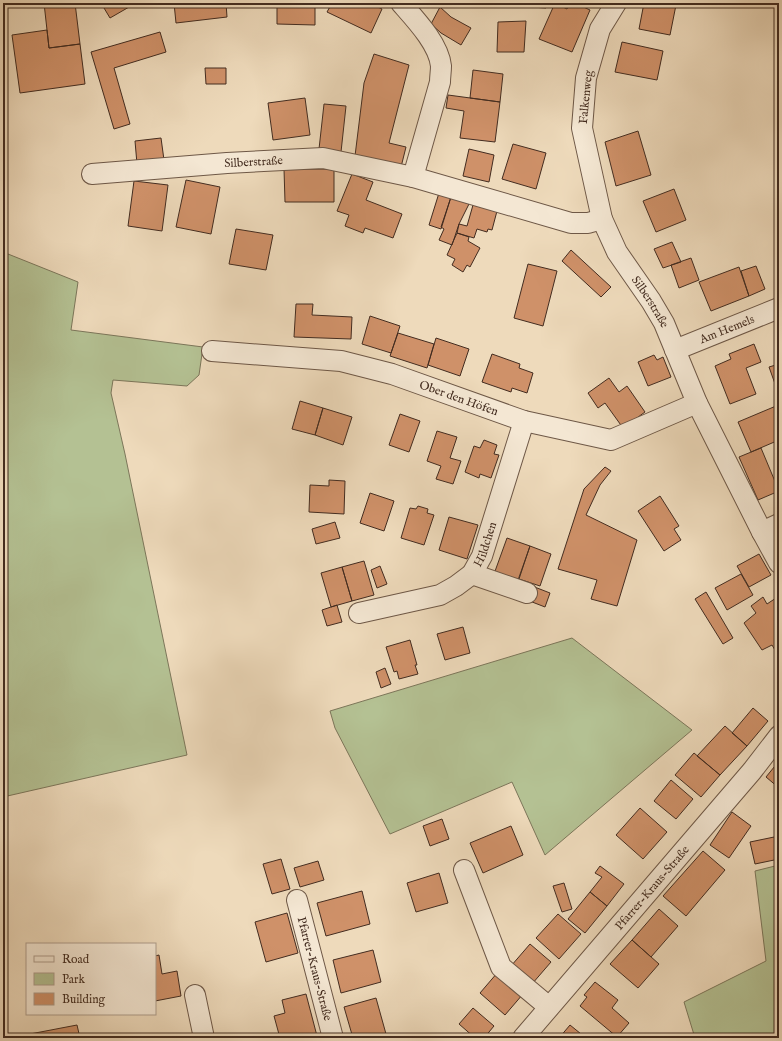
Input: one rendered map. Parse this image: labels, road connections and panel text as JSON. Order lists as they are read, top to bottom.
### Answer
{
  "streets": {
    "street": [
      "Falkenweg",
      "Silberstraße",
      "Am Hemels",
      "Ober den Höfen",
      "Hildchen",
      "Pfarrer-Kraus-Straße"
    ]
  },
  "crossings": [
    ["Falkenweg", "Silberstraße"],
    ["Silberstraße", "Am Hemels"],
    ["Silberstraße", "Ober den Höfen"],
    ["Ober den Höfen", "Hildchen"]
  ],
  "legend": ["Road", "Park", "Building"]
}
